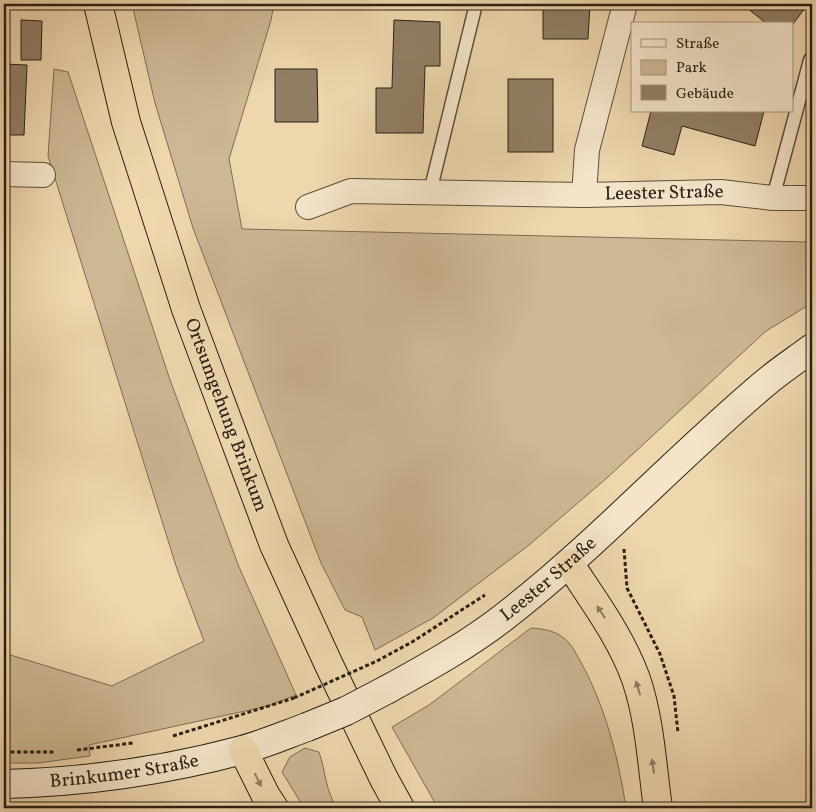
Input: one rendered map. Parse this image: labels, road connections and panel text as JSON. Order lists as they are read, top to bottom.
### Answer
{
  "streets": {
    "highway": ["Ortsumgehung Brinkum"],
    "street": ["Leester Straße", "Brinkumer Straße"]
  },
  "crossings": [
    ["Leester Straße", "Brinkumer Straße"]
  ],
  "legend": ["Straße", "Park", "Gebäude"]
}
